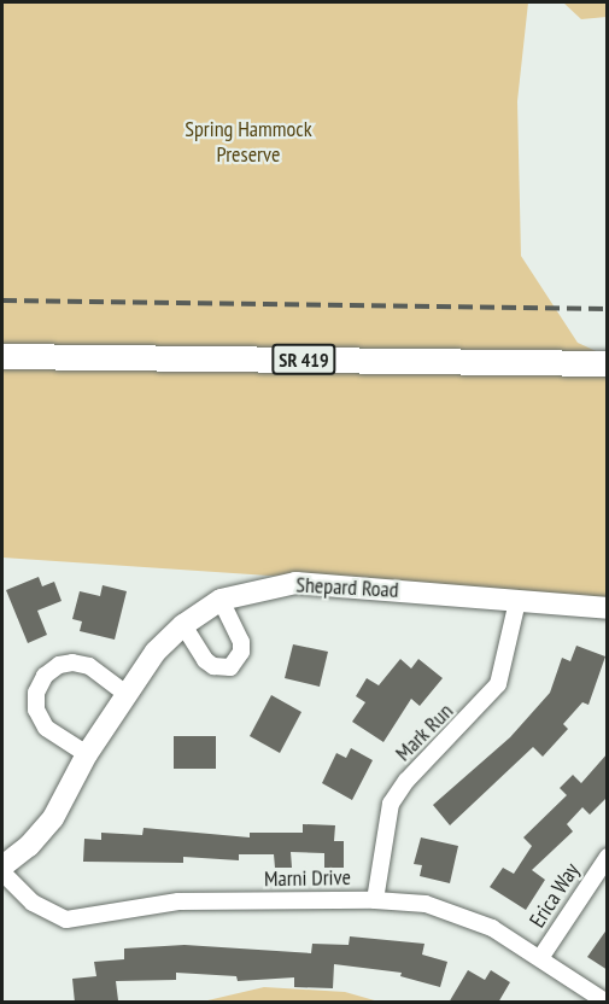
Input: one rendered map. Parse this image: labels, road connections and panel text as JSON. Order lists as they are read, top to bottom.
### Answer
{
  "streets": {
    "main road": ["SR 419"],
    "street": [
      "Shepard Road",
      "Mark Run",
      "Marni Drive",
      "Erica Way"
    ]
  },
  "crossings": [
    ["Shepard Road", "Mark Run"],
    ["Mark Run", "Marni Drive"],
    ["Marni Drive", "Erica Way"]
  ],
  "parks": ["Spring Hammock Preserve"]
}
